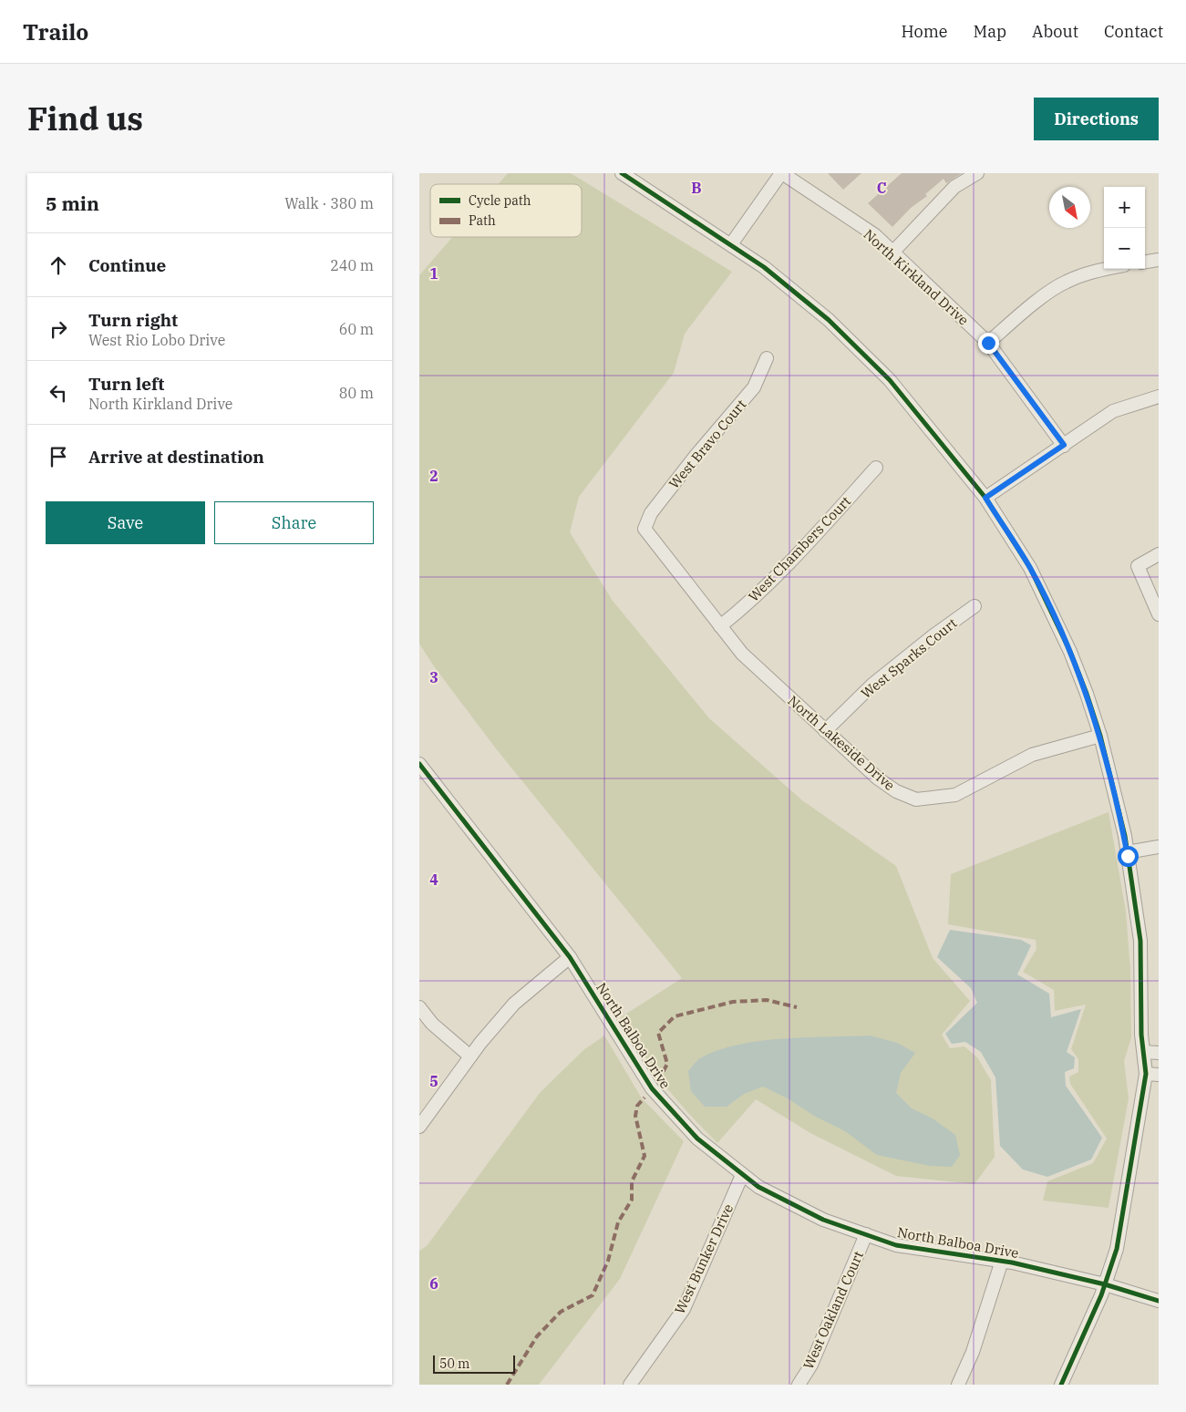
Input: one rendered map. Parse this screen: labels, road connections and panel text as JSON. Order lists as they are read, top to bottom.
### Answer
{
  "streets": {
    "street": [
      "North Kirkland Drive",
      "West Bravo Court",
      "West Chambers Court",
      "West Sparks Court",
      "North Lakeside Drive",
      "North Balboa Drive",
      "West Bunker Drive",
      "West Oakland Court"
    ]
  },
  "crossings": [
    ["West Bravo Court", "North Lakeside Drive"],
    ["West Chambers Court", "North Lakeside Drive"],
    ["West Sparks Court", "North Lakeside Drive"],
    ["North Balboa Drive", "West Bunker Drive"],
    ["North Balboa Drive", "West Oakland Court"]
  ],
  "legend": ["Cycle path", "Path"],
  "scale_bar": "50 m",
  "north": "bottom right",
  "page": {
    "header": "Trailo",
    "nav": [
      "Home",
      "Map",
      "About",
      "Contact"
    ],
    "title": "Find us",
    "buttons": [
      "Directions",
      ["Save", "Share"]
    ],
    "heading": ["5 min", "Walk · 380 m"],
    "map_buttons": ["+", "−"],
    "list": [
      ["Continue", "240 m"],
      ["Turn right", "West Rio Lobo Drive", "60 m"],
      ["Turn left", "North Kirkland Drive", "80 m"],
      "Arrive at destination"
    ],
    "scale": "50 m"
  },
  "grid": {
    "columns": ["B", "C"],
    "rows": [
      "1",
      "2",
      "3",
      "4",
      "5",
      "6"
    ]
  }
}
